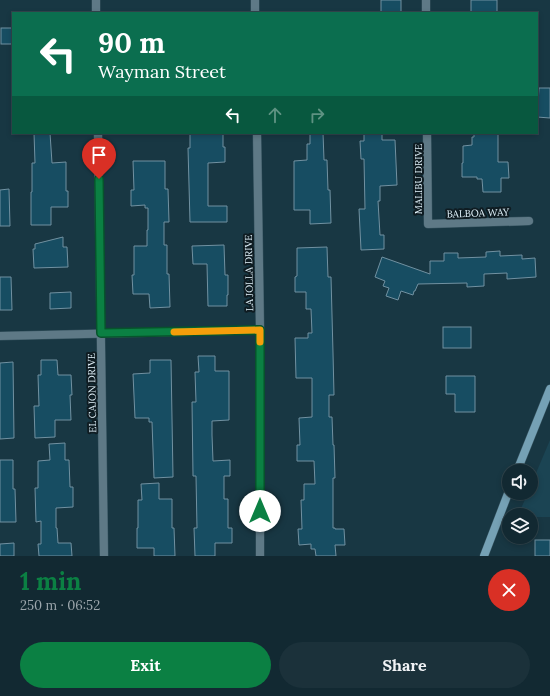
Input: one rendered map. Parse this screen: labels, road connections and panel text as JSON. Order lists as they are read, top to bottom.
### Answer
{
  "streets": {
    "street": [
      "MALIBU DRIVE",
      "BALBOA WAY",
      "LA JOLLA DRIVE",
      "EL CAJON DRIVE"
    ]
  },
  "crossings": [
    ["MALIBU DRIVE", "BALBOA WAY"]
  ],
  "page": {
    "turn": ["90 m", "Wayman Street"],
    "heading": ["1 min", "250 m · 06:52"],
    "buttons": ["Exit", "Share"]
  }
}
